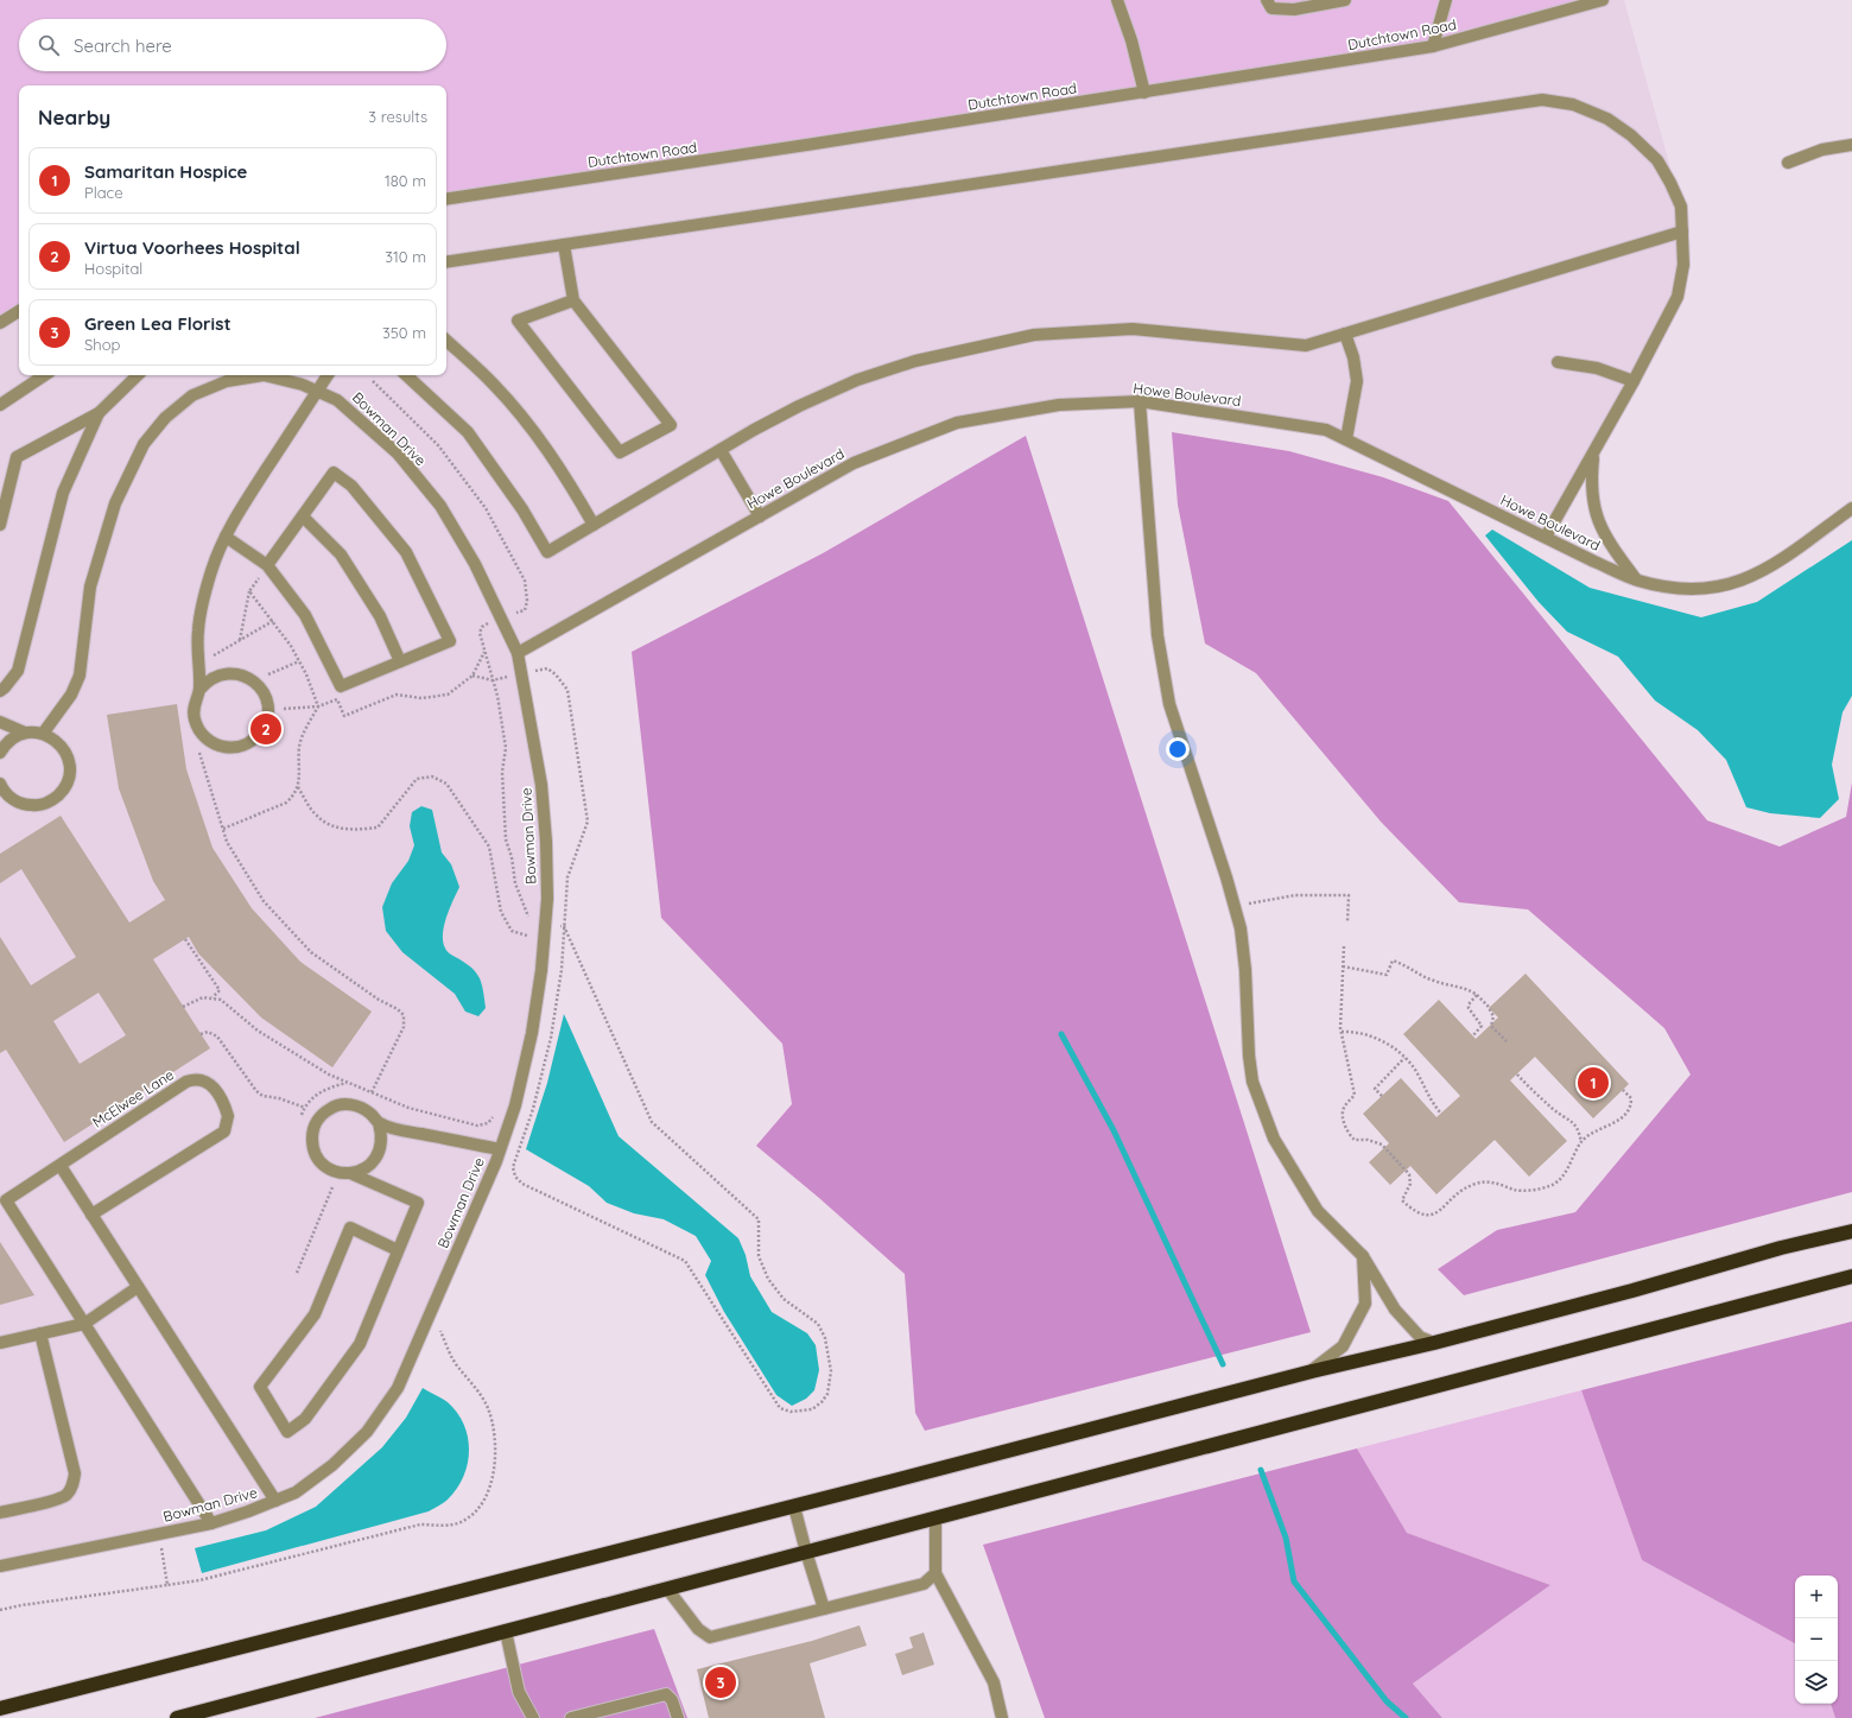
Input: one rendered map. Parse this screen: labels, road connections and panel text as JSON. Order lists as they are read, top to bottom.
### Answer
{
  "streets": {
    "street": [
      "Dutchtown Road",
      "Howe Boulevard",
      "Bowman Drive",
      "McElwee Lane"
    ]
  },
  "crossings": [
    ["Howe Boulevard", "Bowman Drive"],
    ["Bowman Drive", "McElwee Lane"]
  ],
  "page": {
    "search": "Search here",
    "heading": ["Nearby", "3 results"],
    "list": [
      {
        "mark": "1",
        "name": "Samaritan Hospice",
        "note": "Place",
        "value": "180 m"
      },
      {
        "mark": "2",
        "name": "Virtua Voorhees Hospital",
        "note": "Hospital",
        "value": "310 m"
      },
      {
        "mark": "3",
        "name": "Green Lea Florist",
        "note": "Shop",
        "value": "350 m"
      }
    ],
    "pins": ["2", "1", "3"],
    "map_buttons": ["+", "−"]
  }
}
